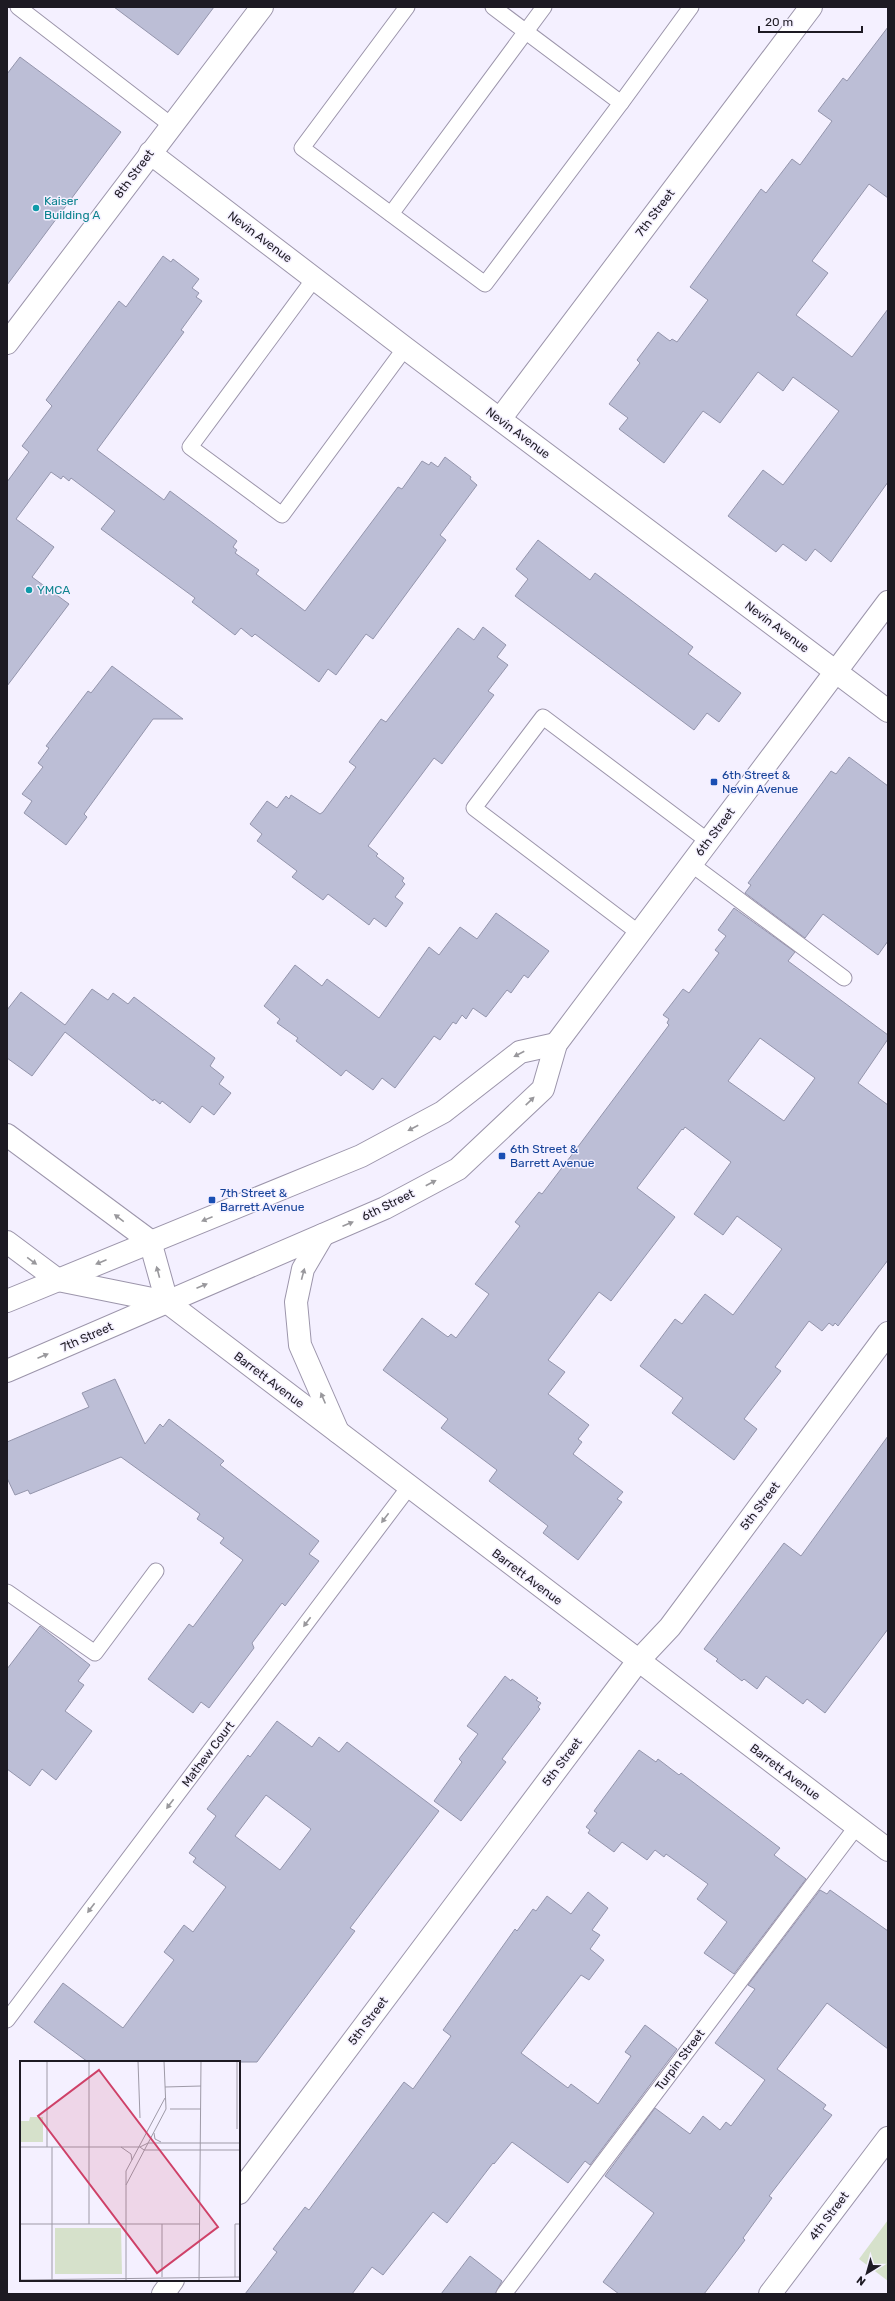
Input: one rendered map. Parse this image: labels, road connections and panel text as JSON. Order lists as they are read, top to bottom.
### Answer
{
  "streets": {
    "street": [
      "8th Street",
      "7th Street",
      "Nevin Avenue",
      "6th Street",
      "Barrett Avenue",
      "5th Street",
      "4th Street"
    ],
    "lane": ["Mathew Court", "Turpin Street"]
  },
  "crossings": [
    ["8th Street", "Nevin Avenue"],
    ["7th Street", "Nevin Avenue"],
    ["7th Street", "6th Street"],
    ["7th Street", "Barrett Avenue"],
    ["Nevin Avenue", "6th Street"],
    ["6th Street", "Barrett Avenue"],
    ["Barrett Avenue", "5th Street"],
    ["Barrett Avenue", "Mathew Court"],
    ["Barrett Avenue", "Turpin Street"]
  ],
  "one_way": ["Mathew Court"],
  "places": {
    "other": ["Kaiser Building A", "YMCA"],
    "transit": ["6th Street & Nevin Avenue", "6th Street & Barrett Avenue", "7th Street & Barrett Avenue"]
  },
  "scale_bar": "20 m",
  "north": "bottom left"
}
